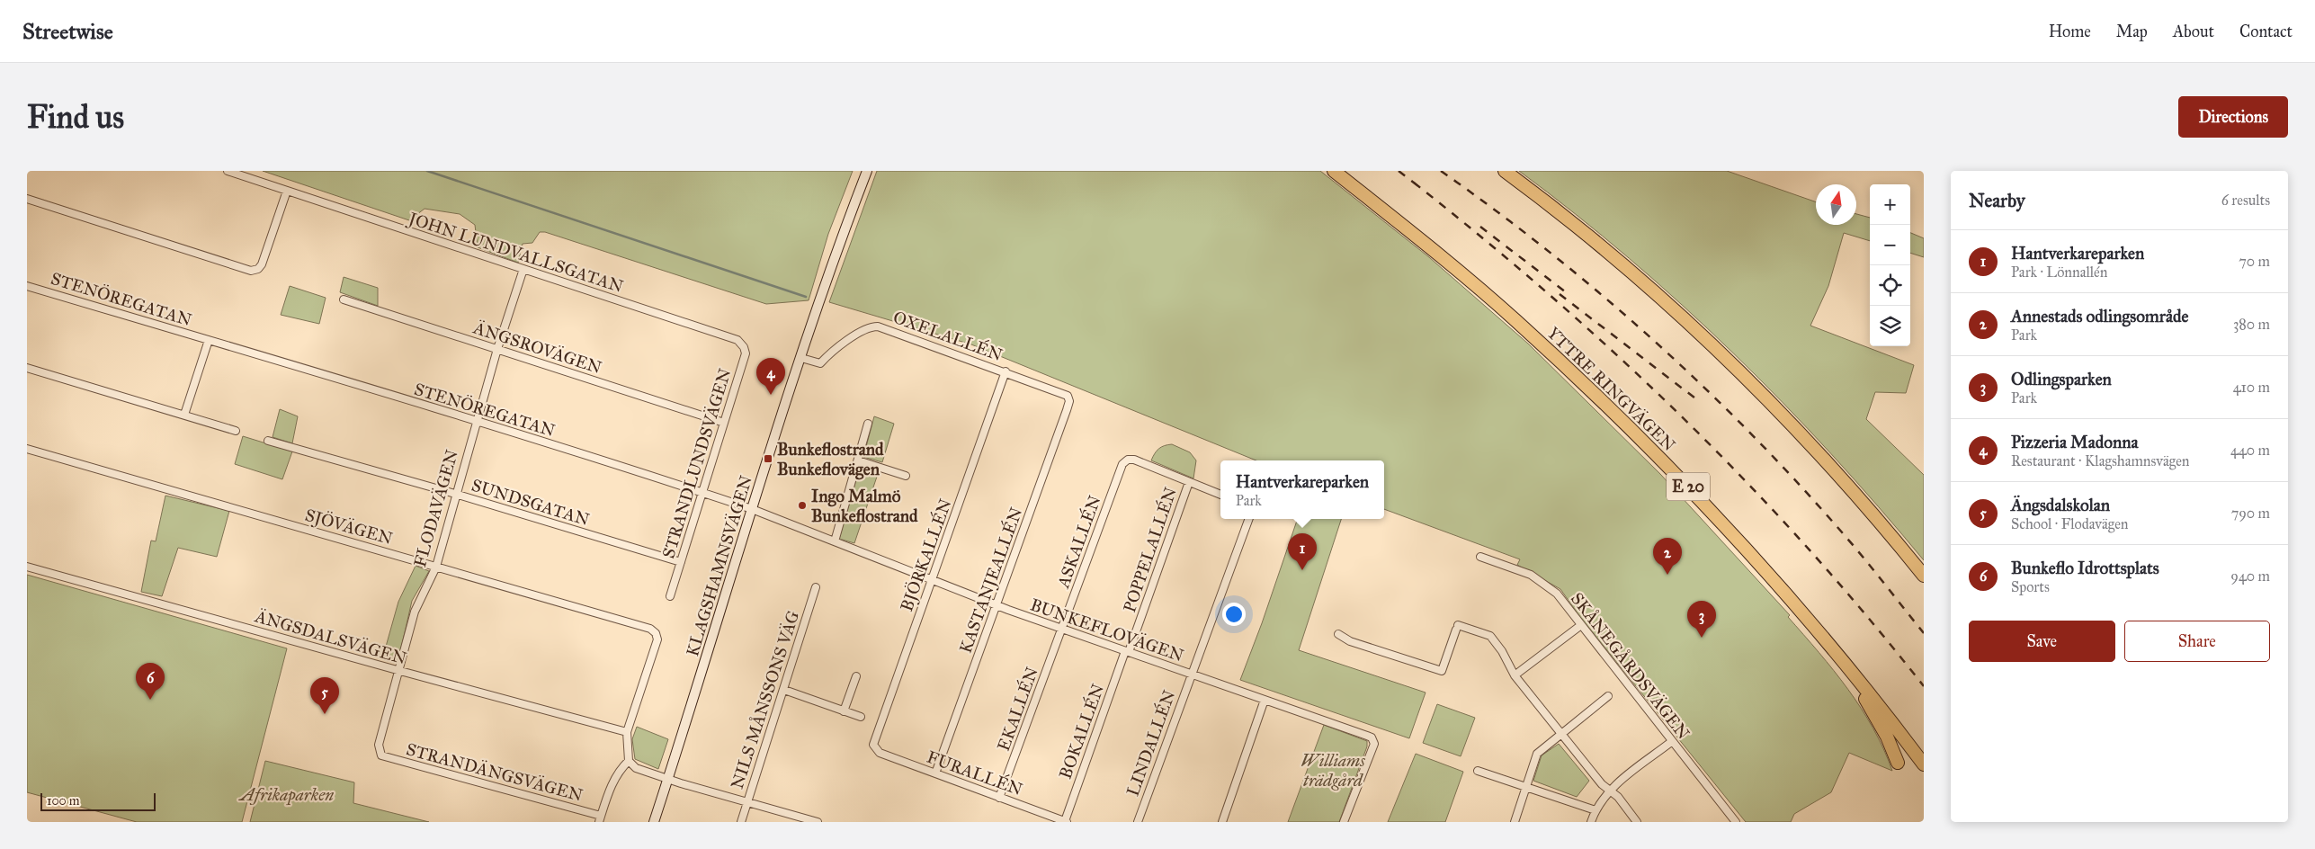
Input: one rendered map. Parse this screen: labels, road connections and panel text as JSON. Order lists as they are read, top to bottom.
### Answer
{
  "streets": {
    "highway": ["YTTRE RINGVÄGEN", "E 20"],
    "street": [
      "JOHN LUNDVALLSGATAN",
      "STENÖREGATAN",
      "OXELALLÉN",
      "ÄNGSROVÄGEN",
      "STRANDLUNDSVÄGEN",
      "SUNDSGATAN",
      "FLODAVÄGEN",
      "SJÖVÄGEN",
      "ASKALLÉN",
      "POPPELALLÉN",
      "BJÖRKALLÉN",
      "KLAGSHAMNSVÄGEN",
      "KASTANJEALLÉN",
      "BUNKEFLOVÄGEN",
      "ÄNGSDALSVÄGEN",
      "SKÅNEGÅRDSVÄGEN",
      "NILS MÅNSSONS VÄG",
      "EKALLÉN",
      "BOKALLÉN",
      "LINDALLÉN",
      "STRANDÄNGSVÄGEN",
      "FURALLÉN"
    ]
  },
  "crossings": [
    ["JOHN LUNDVALLSGATAN", "STRANDLUNDSVÄGEN"],
    ["JOHN LUNDVALLSGATAN", "FLODAVÄGEN"],
    ["STENÖREGATAN", "STRANDLUNDSVÄGEN"],
    ["STENÖREGATAN", "FLODAVÄGEN"],
    ["STENÖREGATAN", "KLAGSHAMNSVÄGEN"],
    ["STENÖREGATAN", "BUNKEFLOVÄGEN"],
    ["OXELALLÉN", "BJÖRKALLÉN"],
    ["OXELALLÉN", "KLAGSHAMNSVÄGEN"],
    ["OXELALLÉN", "KASTANJEALLÉN"],
    ["ÄNGSROVÄGEN", "STRANDLUNDSVÄGEN"],
    ["ÄNGSROVÄGEN", "FLODAVÄGEN"],
    ["STRANDLUNDSVÄGEN", "SUNDSGATAN"],
    ["SUNDSGATAN", "FLODAVÄGEN"],
    ["FLODAVÄGEN", "SJÖVÄGEN"],
    ["FLODAVÄGEN", "ÄNGSDALSVÄGEN"],
    ["FLODAVÄGEN", "STRANDÄNGSVÄGEN"],
    ["SJÖVÄGEN", "ÄNGSDALSVÄGEN"],
    ["ASKALLÉN", "POPPELALLÉN"],
    ["ASKALLÉN", "BUNKEFLOVÄGEN"],
    ["ASKALLÉN", "EKALLÉN"],
    ["POPPELALLÉN", "BUNKEFLOVÄGEN"],
    ["POPPELALLÉN", "BOKALLÉN"],
    ["BJÖRKALLÉN", "BUNKEFLOVÄGEN"],
    ["BJÖRKALLÉN", "FURALLÉN"],
    ["KLAGSHAMNSVÄGEN", "BUNKEFLOVÄGEN"],
    ["KASTANJEALLÉN", "BUNKEFLOVÄGEN"],
    ["KASTANJEALLÉN", "FURALLÉN"],
    ["BUNKEFLOVÄGEN", "EKALLÉN"],
    ["BUNKEFLOVÄGEN", "BOKALLÉN"],
    ["BUNKEFLOVÄGEN", "LINDALLÉN"],
    ["EKALLÉN", "FURALLÉN"],
    ["BOKALLÉN", "FURALLÉN"]
  ],
  "parks": ["Williams trädgård", "Afrikaparken"],
  "places": {
    "transit": ["Bunkeflostrand Bunkeflovägen"],
    "other": ["Ingo Malmö Bunkeflostrand"]
  },
  "scale_bar": "100 m",
  "north": "top",
  "page": {
    "header": "Streetwise",
    "nav": [
      "Home",
      "Map",
      "About",
      "Contact"
    ],
    "buttons": [
      "Directions",
      ["Save", "Share"]
    ],
    "title": "Find us",
    "heading": ["Nearby", "6 results"],
    "map_buttons": ["+", "−"],
    "list": [
      {
        "mark": "1",
        "name": "Hantverkareparken",
        "note": "Park · Lönnallén",
        "value": "70 m"
      },
      {
        "mark": "2",
        "name": "Annestads odlingsområde",
        "note": "Park",
        "value": "380 m"
      },
      {
        "mark": "3",
        "name": "Odlingsparken",
        "note": "Park",
        "value": "410 m"
      },
      {
        "mark": "4",
        "name": "Pizzeria Madonna",
        "note": "Restaurant · Klagshamnsvägen",
        "value": "440 m"
      },
      {
        "mark": "5",
        "name": "Ängsdalskolan",
        "note": "School · Flodavägen",
        "value": "790 m"
      },
      {
        "mark": "6",
        "name": "Bunkeflo Idrottsplats",
        "note": "Sports",
        "value": "940 m"
      }
    ],
    "pins": [
      "4",
      "1",
      "2",
      "3",
      "6",
      "5"
    ],
    "popup": ["Hantverkareparken", "Park"],
    "scale": "100 m"
  }
}
